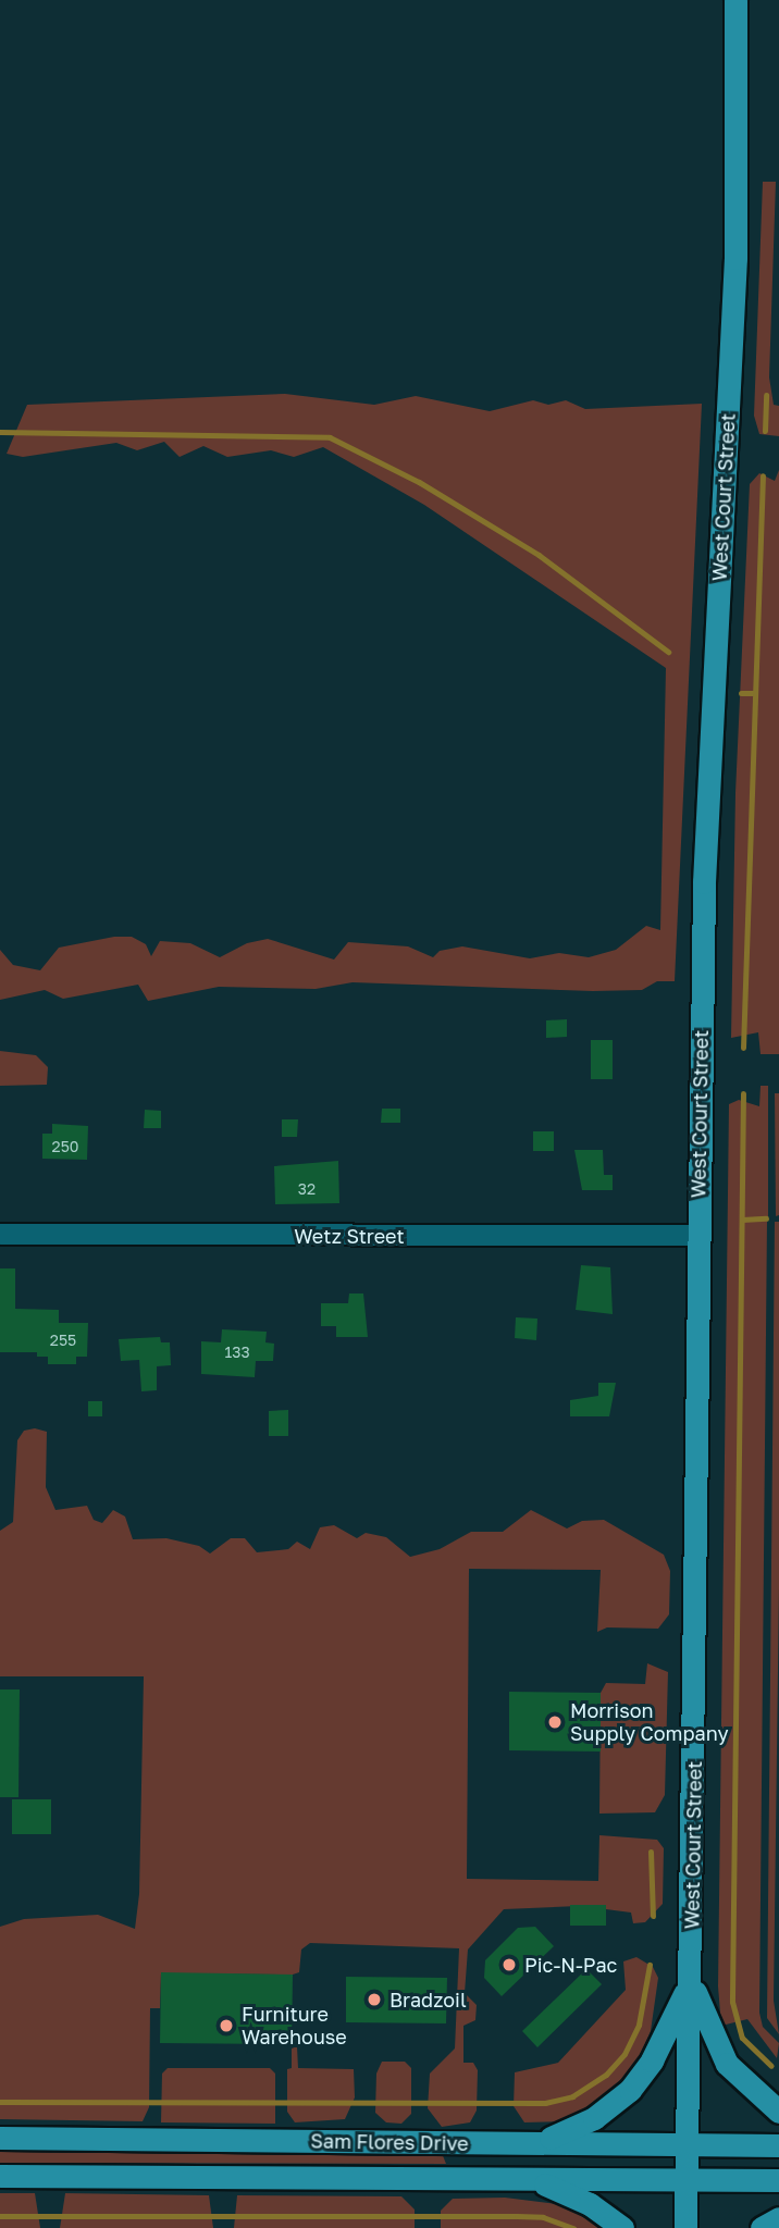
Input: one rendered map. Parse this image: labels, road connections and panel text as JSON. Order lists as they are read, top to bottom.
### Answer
{
  "streets": {
    "main road": ["West Court Street", "Sam Flores Drive"],
    "street": ["Wetz Street"]
  },
  "crossings": [
    ["West Court Street", "Wetz Street"],
    ["West Court Street", "Sam Flores Drive"]
  ],
  "places": [
    "Morrison Supply Company",
    "Pic-N-Pac",
    "Bradzoil",
    "Furniture Warehouse"
  ],
  "house_numbers": [
    "250",
    "32",
    "255",
    "133"
  ]
}
